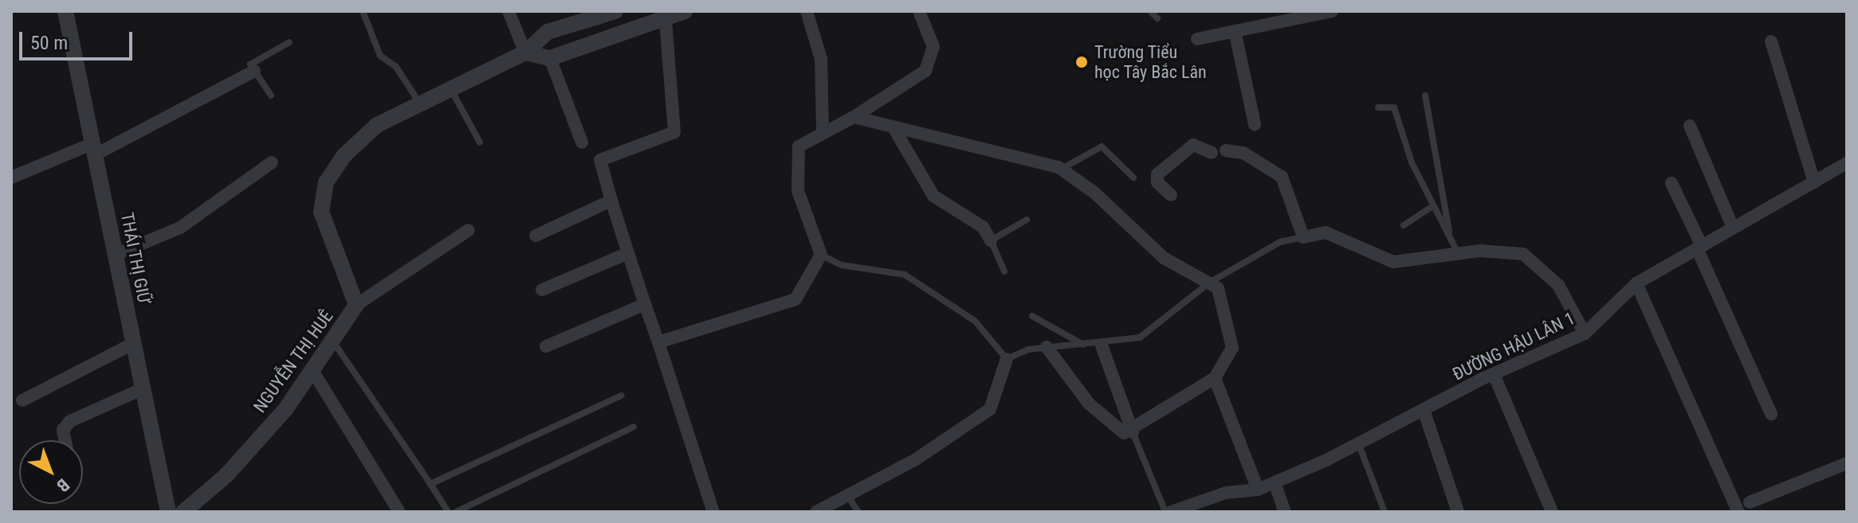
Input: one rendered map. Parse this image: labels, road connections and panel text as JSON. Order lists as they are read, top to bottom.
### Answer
{
  "streets": {
    "street": ["THÁI THỊ GIỮ", "ĐƯỜNG HẬU LÂN 1", "NGUYỄN THỊ HUÊ"]
  },
  "places": ["Trường Tiểu học Tây Bắc Lân"],
  "scale_bar": "50 m",
  "north": "bottom right"
}
